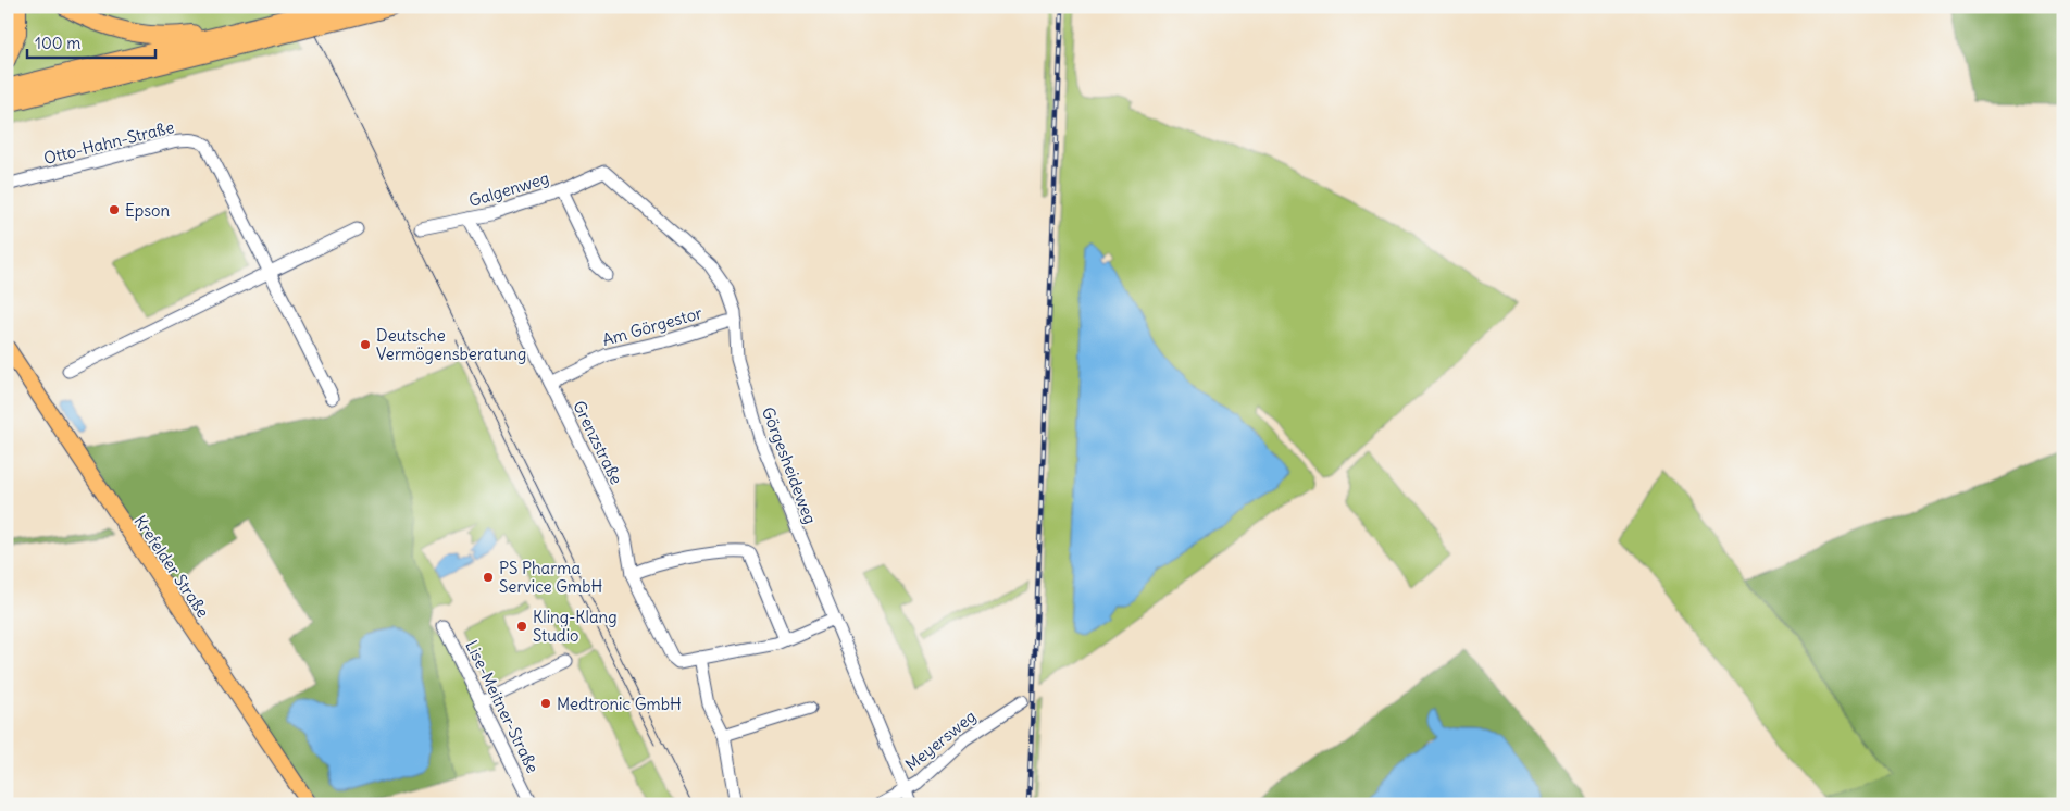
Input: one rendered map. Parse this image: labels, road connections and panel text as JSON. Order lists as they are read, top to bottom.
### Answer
{
  "streets": {
    "main road": ["Krefelder Straße"],
    "street": [
      "Otto-Hahn-Straße",
      "Galgenweg",
      "Am Görgestor",
      "Grenzstraße",
      "Görgesheideweg",
      "Lise-Meitner-Straße",
      "Meyersweg"
    ]
  },
  "crossings": [
    ["Galgenweg", "Grenzstraße"],
    ["Galgenweg", "Görgesheideweg"],
    ["Am Görgestor", "Grenzstraße"],
    ["Am Görgestor", "Görgesheideweg"],
    ["Görgesheideweg", "Meyersweg"]
  ],
  "places": [
    "Epson",
    "Deutsche Vermögensberatung",
    "PS Pharma Service GmbH",
    "Kling-Klang Studio",
    "Medtronic GmbH"
  ],
  "scale_bar": "100 m"
}
